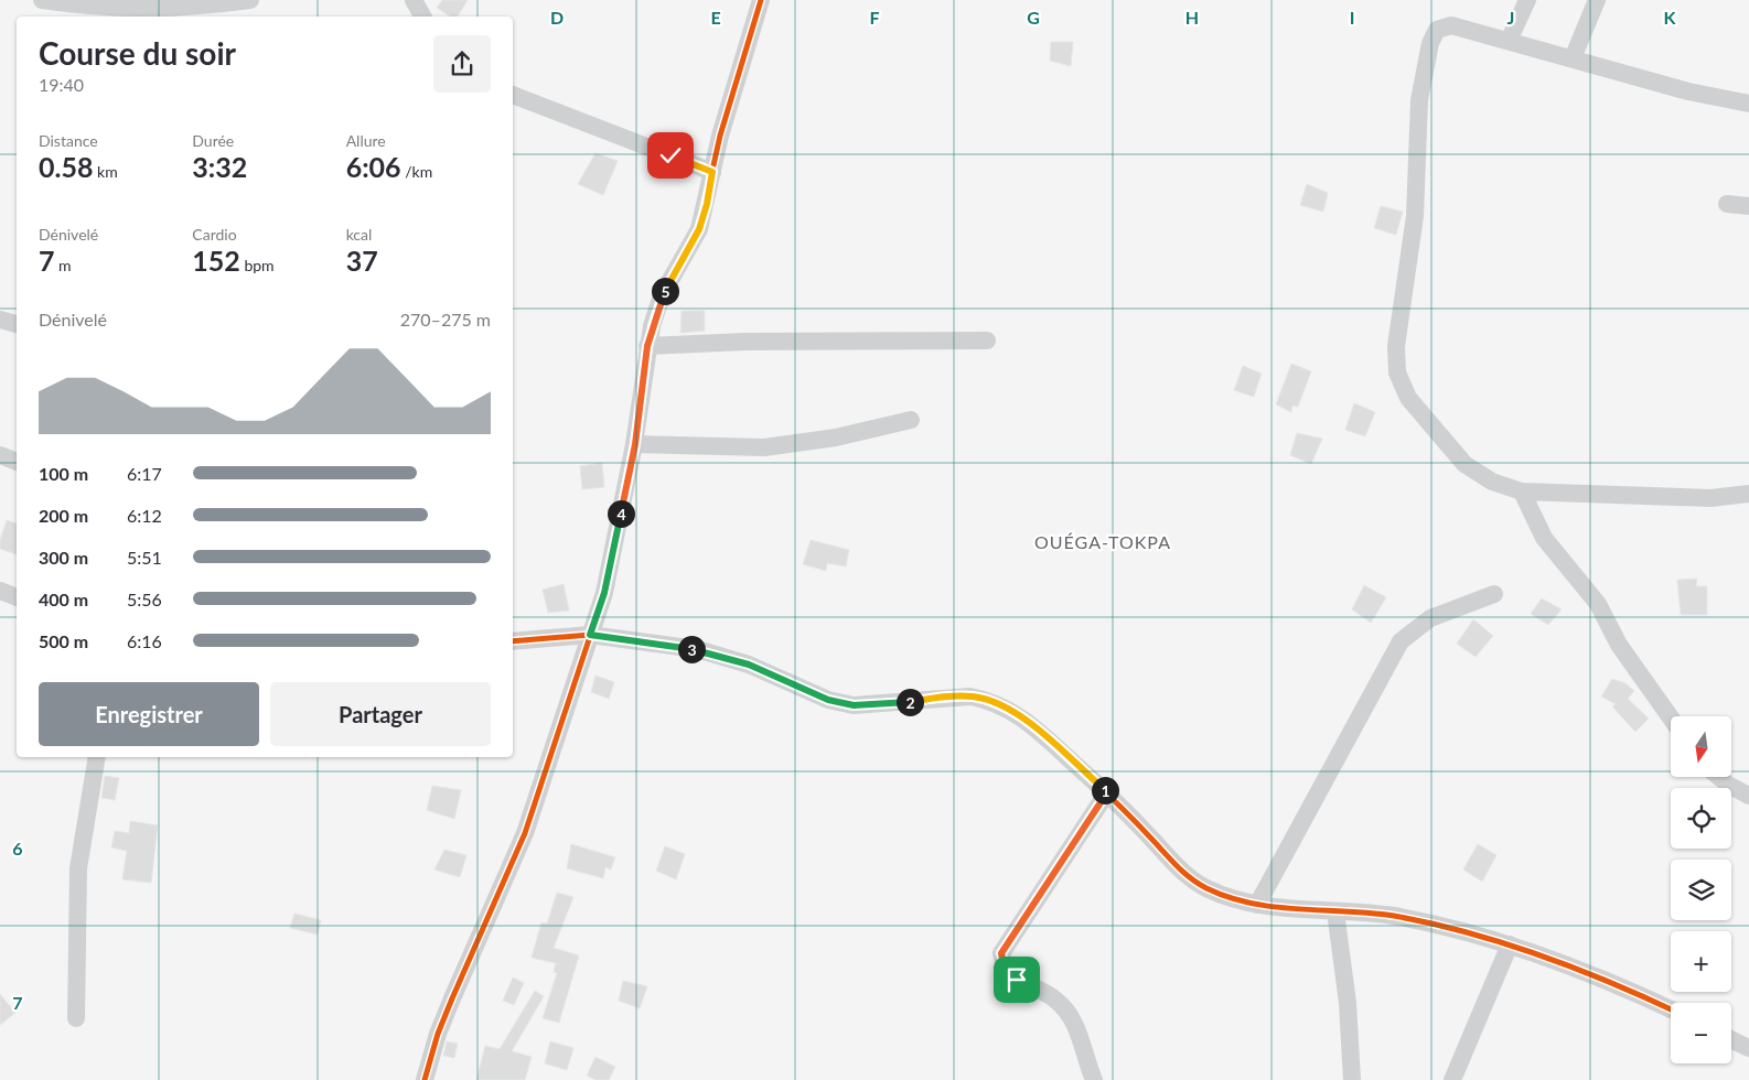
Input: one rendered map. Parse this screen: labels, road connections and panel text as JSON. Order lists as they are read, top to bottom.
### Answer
{
  "districts": ["OUÉGA-TOKPA"],
  "north": "bottom",
  "page": {
    "heading": ["Course du soir", "19:40"],
    "stats": [
      ["Distance", "0.58 km"],
      ["Durée", "3:32"],
      ["Allure", "6:06 /km"],
      ["Dénivelé", "7 m"],
      ["Cardio", "152 bpm"],
      ["kcal", "37"]
    ],
    "pins": [
      "5",
      "4",
      "3",
      "2",
      "1"
    ],
    "chart": ["Dénivelé", "270–275 m"],
    "list": [
      {
        "name": "100 m",
        "note": "6:17"
      },
      {
        "name": "200 m",
        "note": "6:12"
      },
      {
        "name": "300 m",
        "note": "5:51"
      },
      {
        "name": "400 m",
        "note": "5:56"
      },
      {
        "name": "500 m",
        "note": "6:16"
      }
    ],
    "buttons": ["Enregistrer", "Partager"],
    "map_buttons": ["+", "−"]
  },
  "grid": {
    "columns": [
      "D",
      "E",
      "F",
      "G",
      "H",
      "I",
      "J",
      "K"
    ],
    "rows": ["6", "7"]
  }
}
